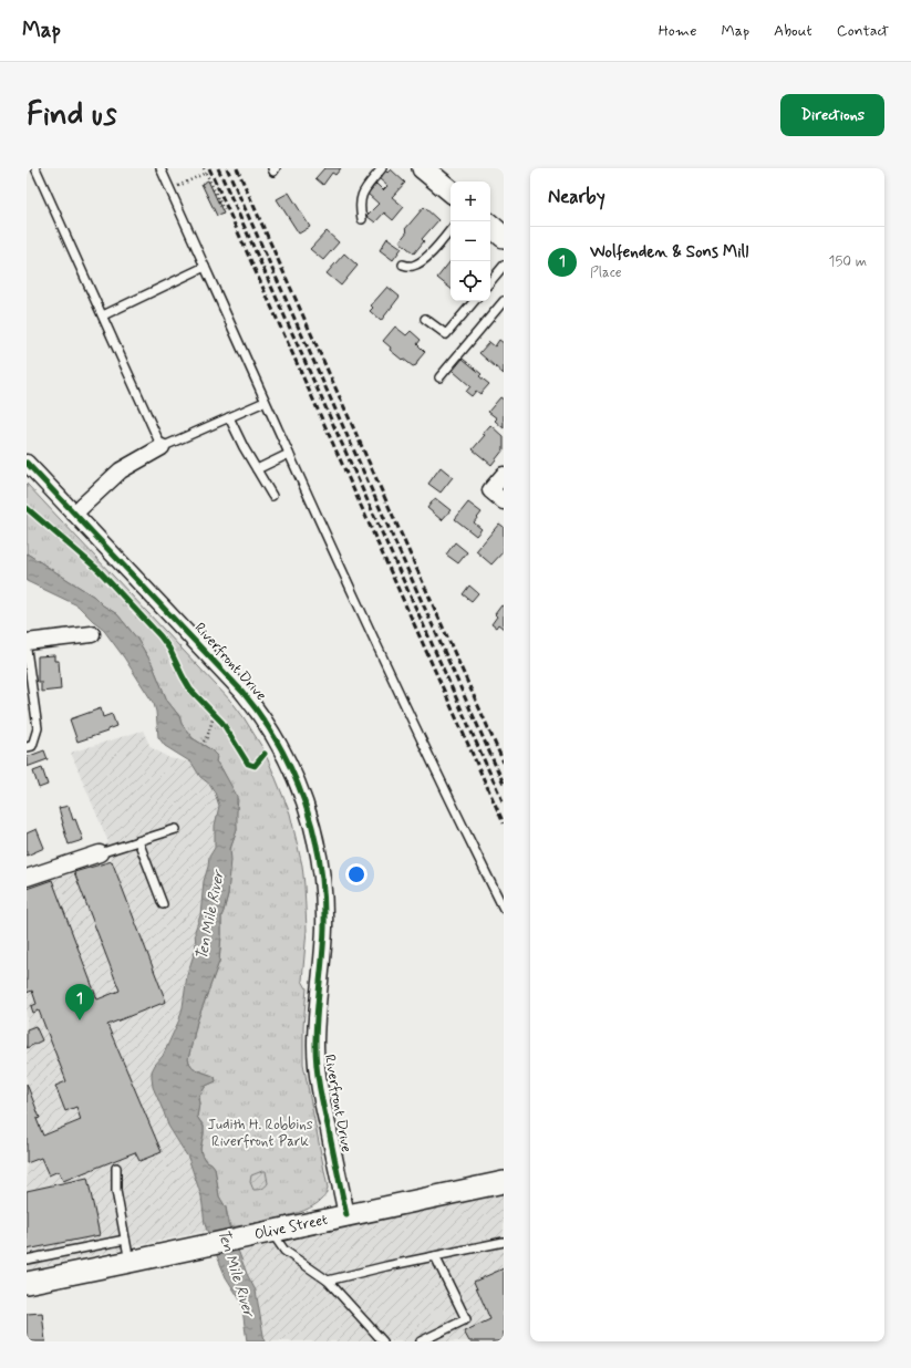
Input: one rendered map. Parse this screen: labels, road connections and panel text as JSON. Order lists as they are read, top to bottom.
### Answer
{
  "streets": {
    "main road": ["Olive Street"],
    "street": ["Riverfront Drive"]
  },
  "crossings": [
    ["Riverfront Drive", "Olive Street"]
  ],
  "water": ["Ten Mile River"],
  "parks": ["Judith H. Robbins Riverfront Park"],
  "page": {
    "header": "Map",
    "nav": [
      "Home",
      "Map",
      "About",
      "Contact"
    ],
    "buttons": "Directions",
    "title": "Find us",
    "heading": "Nearby",
    "map_buttons": ["+", "−"],
    "list": [
      {
        "mark": "1",
        "name": "Wolfenden & Sons Mill",
        "note": "Place",
        "value": "150 m"
      }
    ],
    "pins": "1"
  }
}
